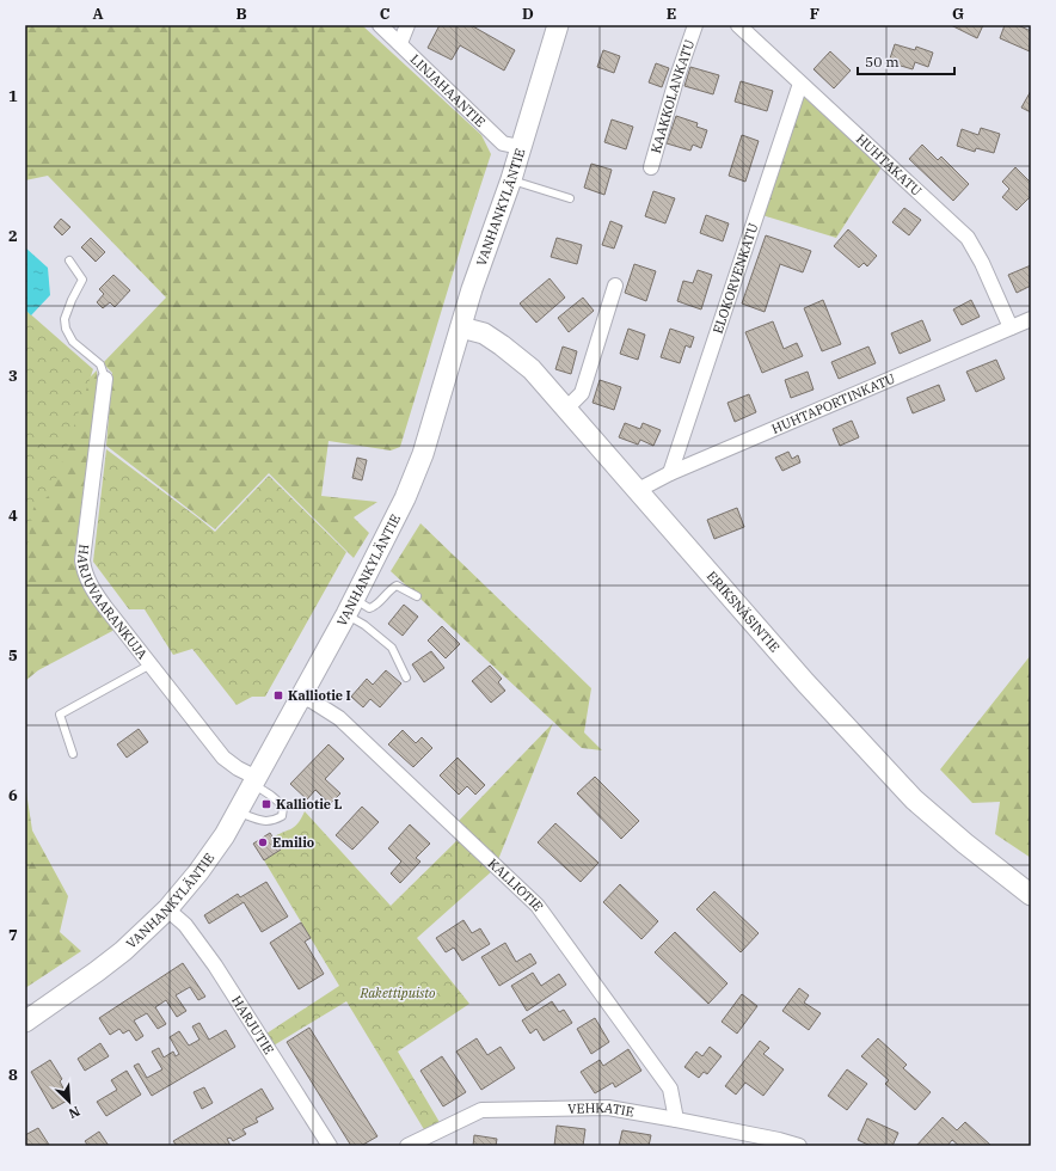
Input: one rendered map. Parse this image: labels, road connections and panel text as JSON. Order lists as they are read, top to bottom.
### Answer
{
  "streets": {
    "street": [
      "LINJAHAANTIE",
      "KAAKKOLANKATU",
      "HUHTAKATU",
      "VANHANKYLÄNTIE",
      "ELOKORVENKATU",
      "HUHTAPORTINKATU",
      "HARJUVAARANKUJA",
      "ERIKSNÄSINTIE",
      "KALLIOTIE",
      "HARJUTIE",
      "VEHKATIE"
    ]
  },
  "crossings": [
    ["LINJAHAANTIE", "VANHANKYLÄNTIE"],
    ["HUHTAKATU", "ELOKORVENKATU"],
    ["HUHTAKATU", "HUHTAPORTINKATU"],
    ["VANHANKYLÄNTIE", "HARJUVAARANKUJA"],
    ["VANHANKYLÄNTIE", "ERIKSNÄSINTIE"],
    ["VANHANKYLÄNTIE", "KALLIOTIE"],
    ["VANHANKYLÄNTIE", "HARJUTIE"],
    ["ELOKORVENKATU", "HUHTAPORTINKATU"],
    ["HUHTAPORTINKATU", "ERIKSNÄSINTIE"],
    ["KALLIOTIE", "VEHKATIE"]
  ],
  "parks": ["Rakettipuisto"],
  "places": {
    "transit": ["Kalliotie I", "Kalliotie L"],
    "other": ["Emilio"]
  },
  "scale_bar": "50 m",
  "north": "bottom right",
  "grid": {
    "columns": [
      "A",
      "B",
      "C",
      "D",
      "E",
      "F",
      "G"
    ],
    "rows": [
      "1",
      "2",
      "3",
      "4",
      "5",
      "6",
      "7",
      "8"
    ]
  }
}
